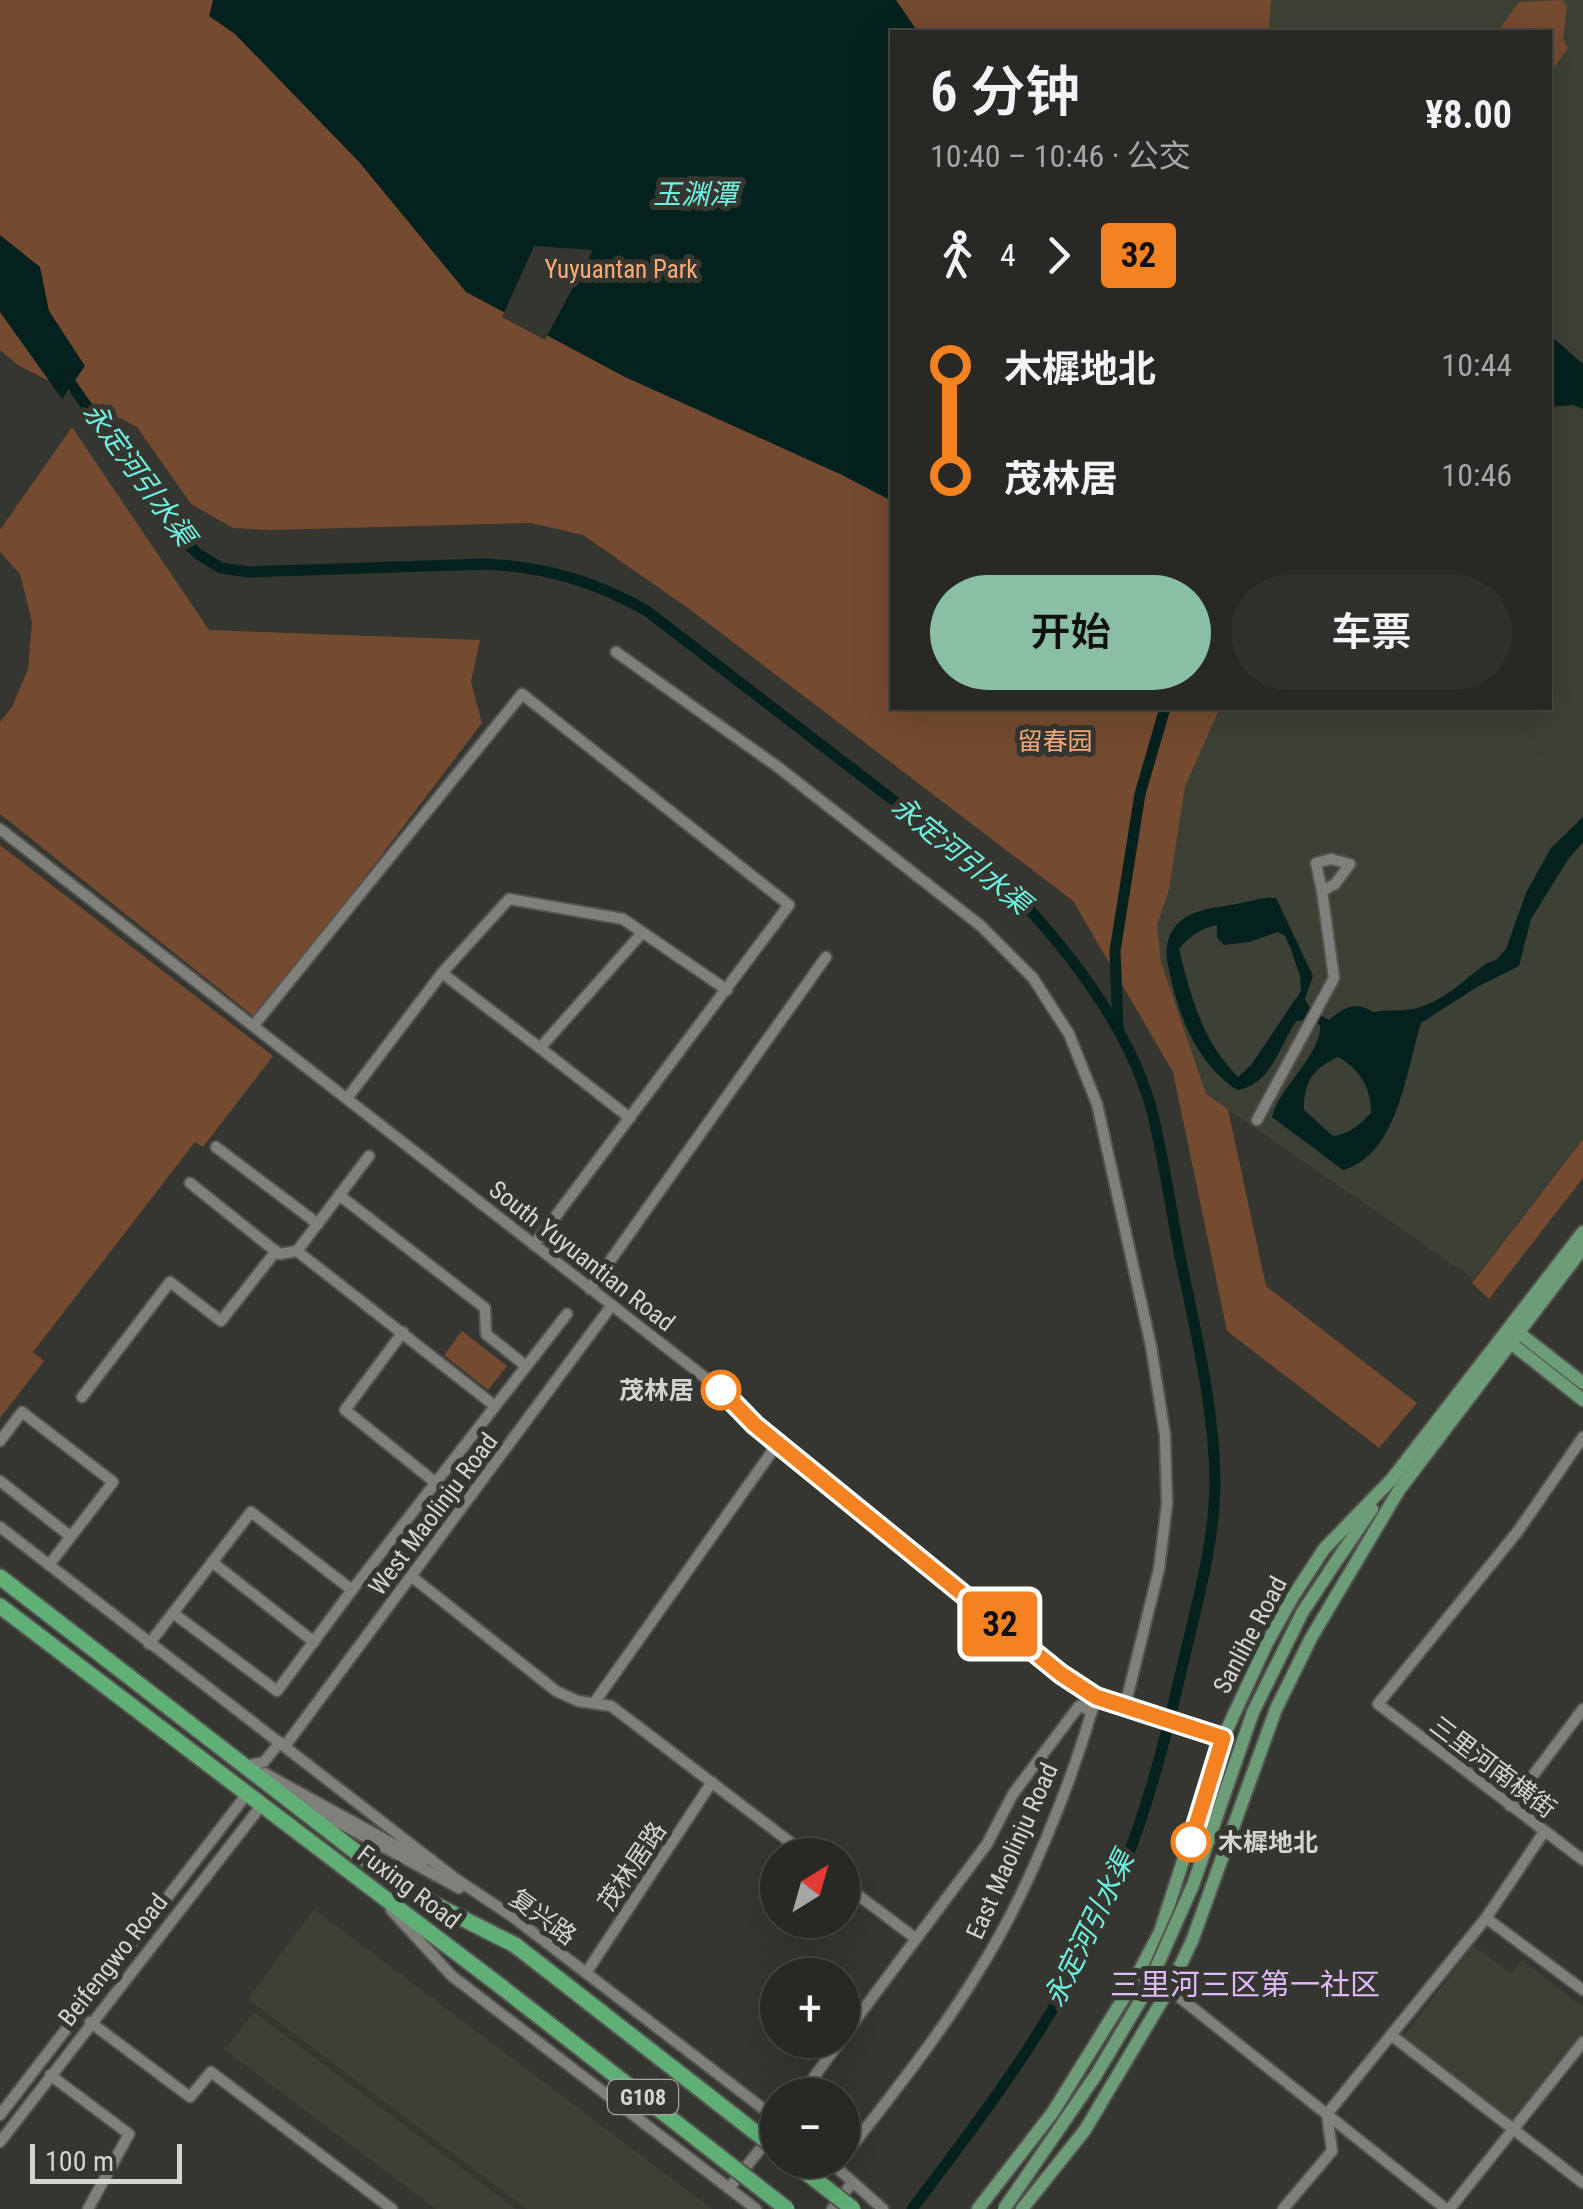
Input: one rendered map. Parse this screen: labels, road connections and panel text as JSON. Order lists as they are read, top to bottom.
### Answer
{
  "streets": {
    "highway": ["Fuxing Road", "G108"],
    "main road": ["Sanlihe Road"],
    "street": [
      "South Yuyuantian Road",
      "West Maolinju Road",
      "三里河南横街",
      "East Maolinju Road",
      "茂林居路",
      "复兴路",
      "Beifengwo Road"
    ]
  },
  "crossings": [
    ["South Yuyuantian Road", "West Maolinju Road"],
    ["South Yuyuantian Road", "Sanlihe Road"],
    ["South Yuyuantian Road", "East Maolinju Road"],
    ["West Maolinju Road", "复兴路"],
    ["茂林居路", "复兴路"],
    ["Fuxing Road", "Beifengwo Road"]
  ],
  "districts": ["三里河三区第一社区"],
  "water": ["玉渊潭", "永定河引水渠"],
  "parks": ["Yuyuantan Park", "留春园"],
  "places": ["茂林居", "木樨地北"],
  "lines": ["bus line 32"],
  "scale_bar": "100 m",
  "north": "top right",
  "page": {
    "on_map": "32",
    "heading": ["6 分钟", "10:40 – 10:46 · 公交", "¥8.00"],
    "legs": ["4", "32"],
    "list": [
      {
        "name": "木樨地北",
        "value": "10:44"
      },
      {
        "name": "茂林居",
        "value": "10:46"
      }
    ],
    "buttons": ["开始", "车票"],
    "map_buttons": ["+", "−"],
    "scale": "100 m"
  }
}
